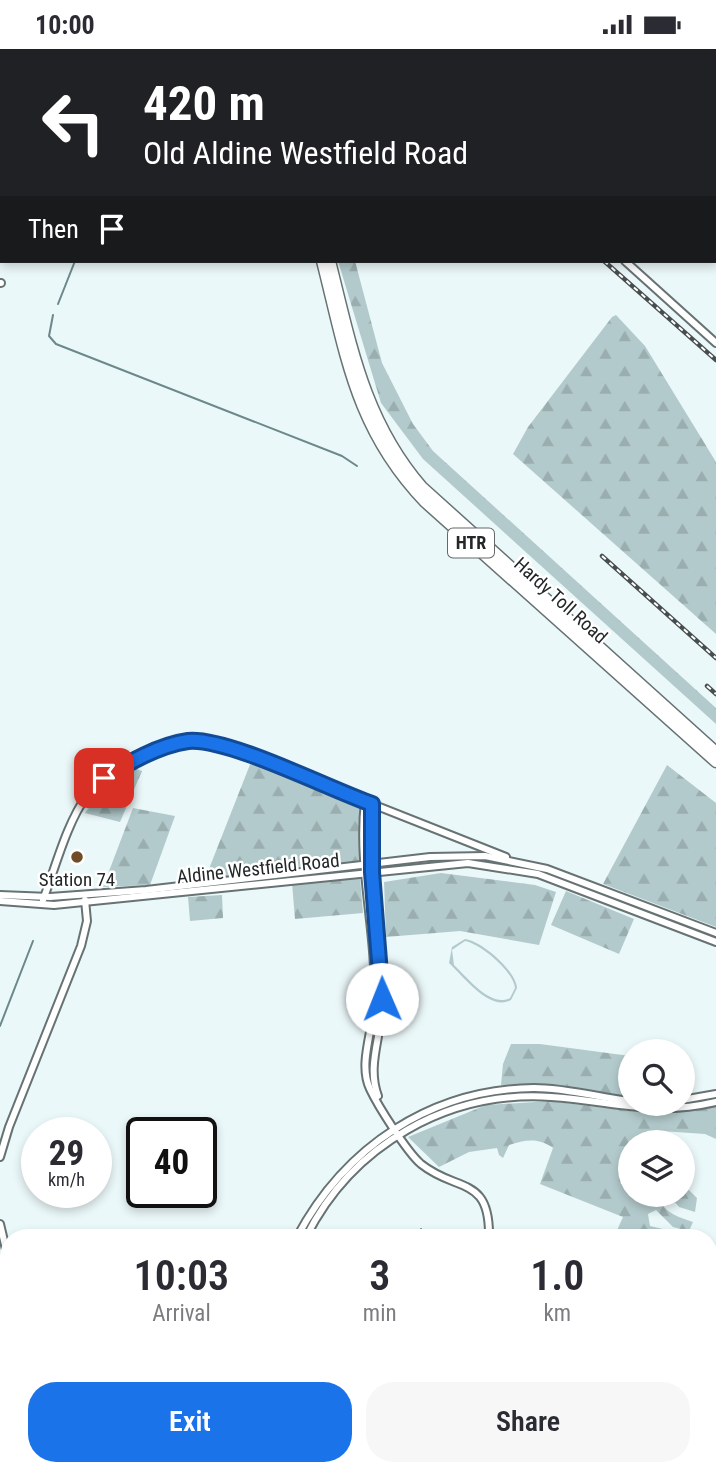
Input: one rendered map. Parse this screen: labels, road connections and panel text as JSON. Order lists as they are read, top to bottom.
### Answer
{
  "streets": {
    "highway": ["HTR", "Hardy Toll Road"],
    "main road": ["Aldine Westfield Road"]
  },
  "places": ["Station 74"],
  "page": {
    "status": "10:00",
    "turn": ["420 m", "Old Aldine Westfield Road"],
    "then": "Then",
    "speed": "29 km/h",
    "limit": "40",
    "eta": [
      "10:03",
      "Arrival",
      "3",
      "min",
      "1.0",
      "km"
    ],
    "buttons": ["Exit", "Share"]
  }
}
